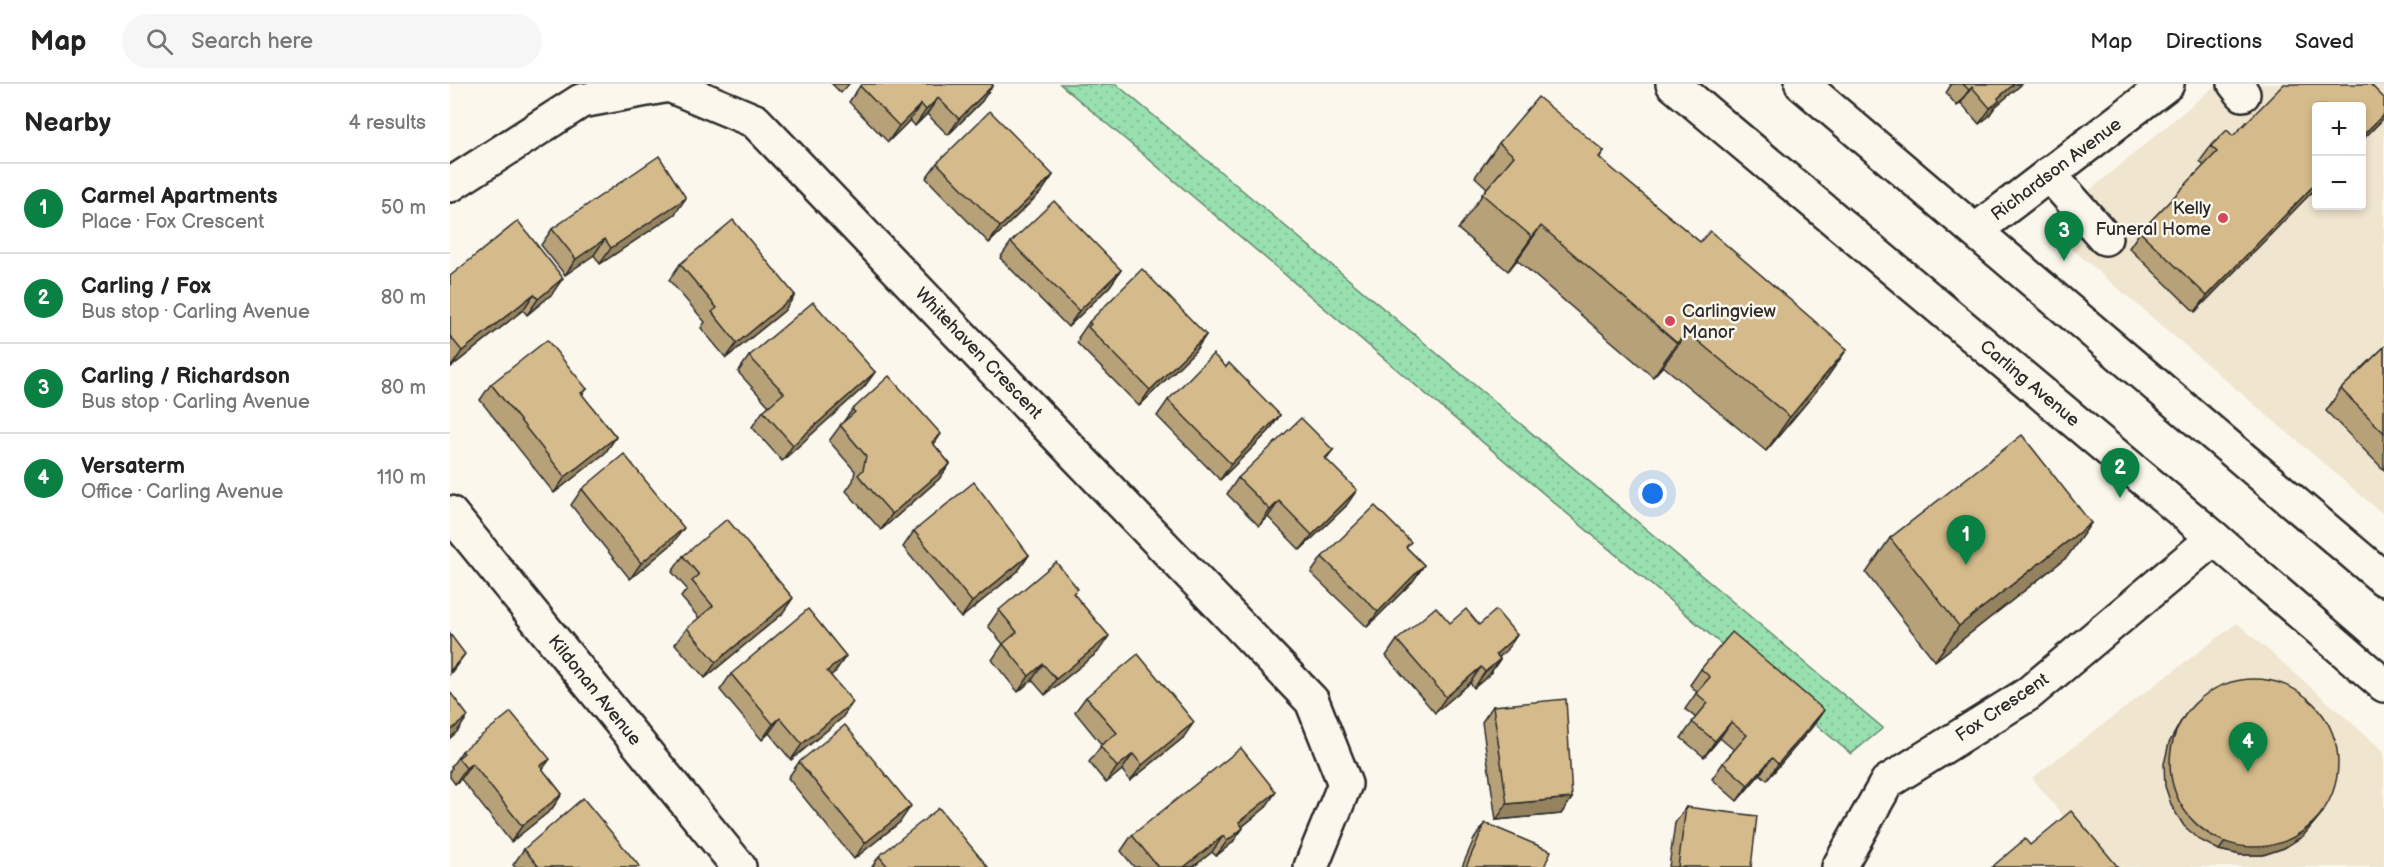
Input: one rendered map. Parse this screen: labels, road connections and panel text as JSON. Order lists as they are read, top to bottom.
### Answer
{
  "streets": {
    "street": [
      "Richardson Avenue",
      "Whitehaven Crescent",
      "Carling Avenue",
      "Kildonan Avenue",
      "Fox Crescent"
    ]
  },
  "crossings": [
    ["Carling Avenue", "Fox Crescent"]
  ],
  "places": ["Kelly Funeral Home", "Carlingview Manor"],
  "page": {
    "header": "Map",
    "search": "Search here",
    "nav": ["Map", "Directions", "Saved"],
    "heading": ["Nearby", "4 results"],
    "map_buttons": ["+", "−"],
    "list": [
      {
        "mark": "1",
        "name": "Carmel Apartments",
        "note": "Place · Fox Crescent",
        "value": "50 m"
      },
      {
        "mark": "2",
        "name": "Carling / Fox",
        "note": "Bus stop · Carling Avenue",
        "value": "80 m"
      },
      {
        "mark": "3",
        "name": "Carling / Richardson",
        "note": "Bus stop · Carling Avenue",
        "value": "80 m"
      },
      {
        "mark": "4",
        "name": "Versaterm",
        "note": "Office · Carling Avenue",
        "value": "110 m"
      }
    ],
    "pins": [
      "3",
      "2",
      "1",
      "4"
    ]
  }
}
